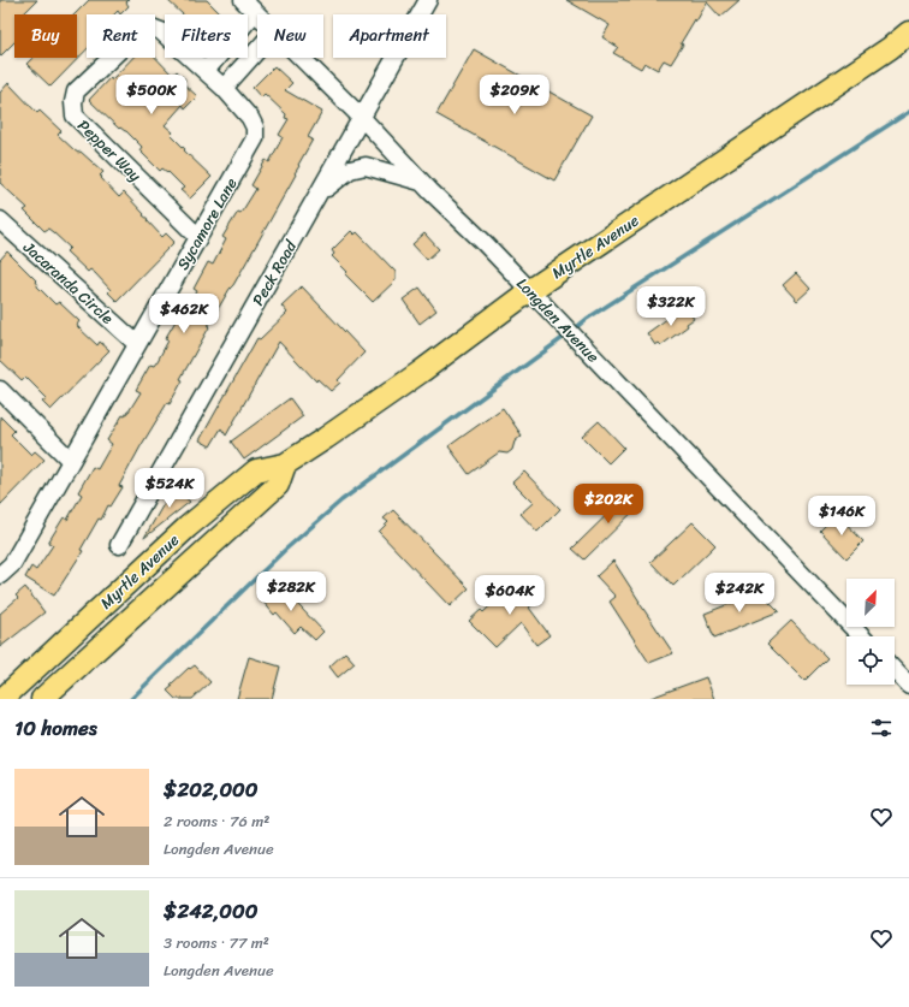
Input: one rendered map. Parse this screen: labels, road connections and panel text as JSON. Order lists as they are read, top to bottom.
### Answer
{
  "streets": {
    "main road": ["Myrtle Avenue"],
    "street": [
      "Pepper Way",
      "Sycamore Lane",
      "Peck Road",
      "Jacaranda Circle",
      "Longden Avenue"
    ]
  },
  "crossings": [
    ["Pepper Way", "Sycamore Lane"],
    ["Sycamore Lane", "Jacaranda Circle"],
    ["Myrtle Avenue", "Longden Avenue"],
    ["Peck Road", "Longden Avenue"]
  ],
  "north": "top right",
  "page": {
    "chip": [
      "Buy",
      "Rent",
      "Filters",
      "New",
      "Apartment"
    ],
    "price": [
      "$500K",
      "$209K",
      "$322K",
      "$462K",
      "$524K",
      "$202K",
      "$146K",
      "$282K",
      "$242K",
      "$604K"
    ],
    "heading": "10 homes",
    "list": [
      {
        "name": "$202,000",
        "note": "2 rooms · 76 m² · Longden Avenue"
      },
      {
        "name": "$242,000",
        "note": "3 rooms · 77 m² · Longden Avenue"
      }
    ]
  }
}
